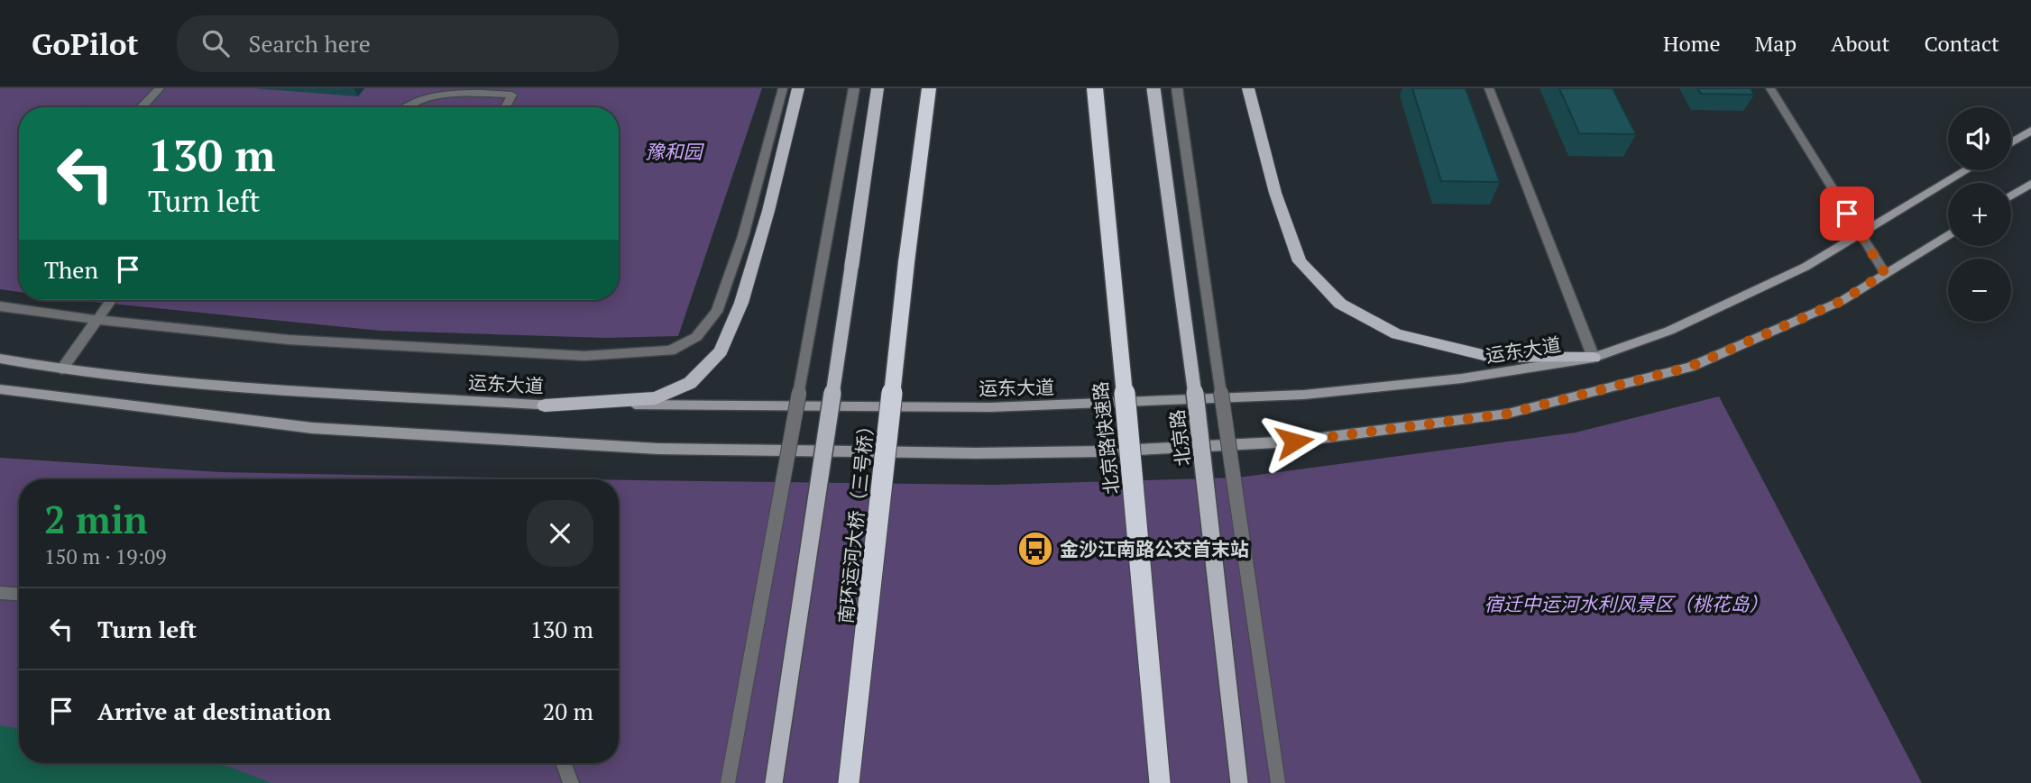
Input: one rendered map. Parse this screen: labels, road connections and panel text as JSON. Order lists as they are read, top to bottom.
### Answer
{
  "streets": {
    "highway": ["北京路快速路", "南环运河大桥（三号桥）"],
    "main road": ["运东大道", "北京路"]
  },
  "parks": ["豫和园", "宿迁中运河水利风景区（桃花岛）"],
  "places": {
    "bus stop": ["金沙江南路公交首末站"]
  },
  "page": {
    "header": "GoPilot",
    "search": "Search here",
    "nav": [
      "Home",
      "Map",
      "About",
      "Contact"
    ],
    "map_buttons": ["+", "−"],
    "turn": ["130 m", "Turn left"],
    "then": "Then",
    "heading": ["2 min", "150 m · 19:09"],
    "list": [
      {
        "name": "Turn left",
        "value": "130 m"
      },
      {
        "name": "Arrive at destination",
        "value": "20 m"
      }
    ]
  }
}
